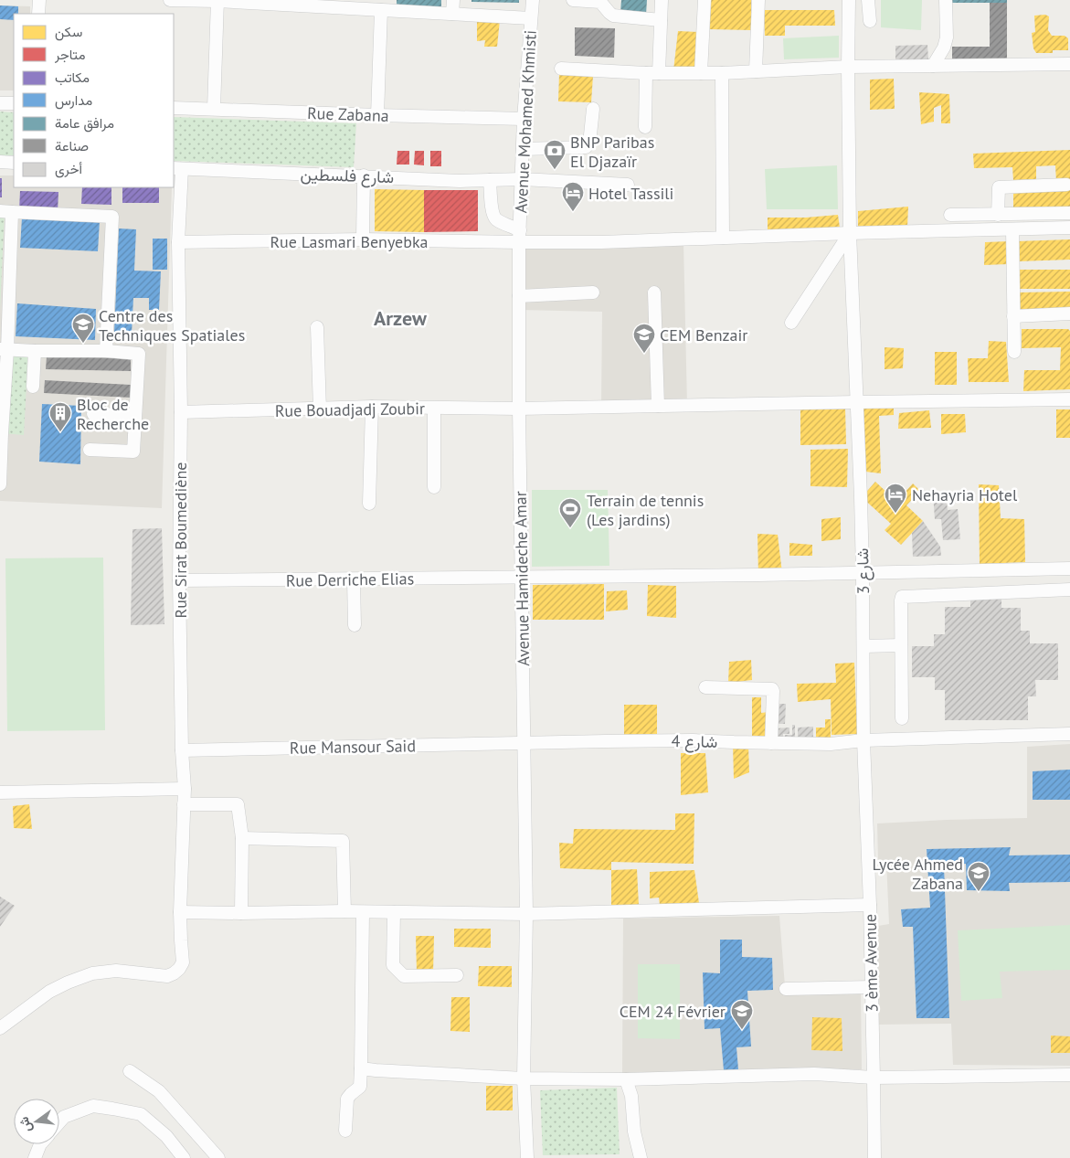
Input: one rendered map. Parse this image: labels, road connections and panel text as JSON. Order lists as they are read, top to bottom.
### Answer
{
  "streets": {
    "street": [
      "Rue Zabana",
      "Avenue Mohamed Khmisti",
      "شارع فلسطين",
      "Rue Lasmari Benyebka",
      "Rue Bouadjadj Zoubir",
      "Rue Sirat Boumediène",
      "شارع 3",
      "Avenue Hamideche Amar",
      "Rue Derriche Elias",
      "شارع 4",
      "Rue Mansour Said",
      "3 ème Avenue"
    ]
  },
  "crossings": [
    ["Rue Zabana", "Avenue Mohamed Khmisti"],
    ["Avenue Mohamed Khmisti", "شارع فلسطين"],
    ["Avenue Mohamed Khmisti", "Rue Lasmari Benyebka"],
    ["Avenue Mohamed Khmisti", "Avenue Hamideche Amar"],
    ["شارع فلسطين", "Rue Sirat Boumediène"],
    ["Rue Lasmari Benyebka", "Rue Sirat Boumediène"],
    ["Rue Lasmari Benyebka", "شارع 3"],
    ["Rue Lasmari Benyebka", "Avenue Hamideche Amar"],
    ["Rue Bouadjadj Zoubir", "Rue Sirat Boumediène"],
    ["Rue Bouadjadj Zoubir", "شارع 3"],
    ["Rue Bouadjadj Zoubir", "Avenue Hamideche Amar"],
    ["Rue Sirat Boumediène", "Rue Derriche Elias"],
    ["Rue Sirat Boumediène", "Rue Mansour Said"],
    ["شارع 3", "Rue Derriche Elias"],
    ["شارع 3", "شارع 4"],
    ["شارع 3", "3 ème Avenue"],
    ["Avenue Hamideche Amar", "Rue Derriche Elias"],
    ["Avenue Hamideche Amar", "شارع 4"],
    ["Avenue Hamideche Amar", "Rue Mansour Said"],
    ["شارع 4", "Rue Mansour Said"],
    ["شارع 4", "3 ème Avenue"]
  ],
  "districts": ["Arzew"],
  "places": {
    "bank": ["BNP Paribas El Djazaïr"],
    "hotel": ["Hotel Tassili", "Nehayria Hotel"],
    "school or university": [
      "Centre des Techniques Spatiales",
      "CEM Benzair",
      "Lycée Ahmed Zabana",
      "CEM 24 Février"
    ],
    "building": ["Bloc de Recherche"],
    "sports": ["Terrain de tennis (Les jardins)"]
  },
  "legend": [
    "سكن",
    "متاجر",
    "مكاتب",
    "مدارس",
    "مرافق عامة",
    "صناعة",
    "أخرى"
  ],
  "north": "left"
}
